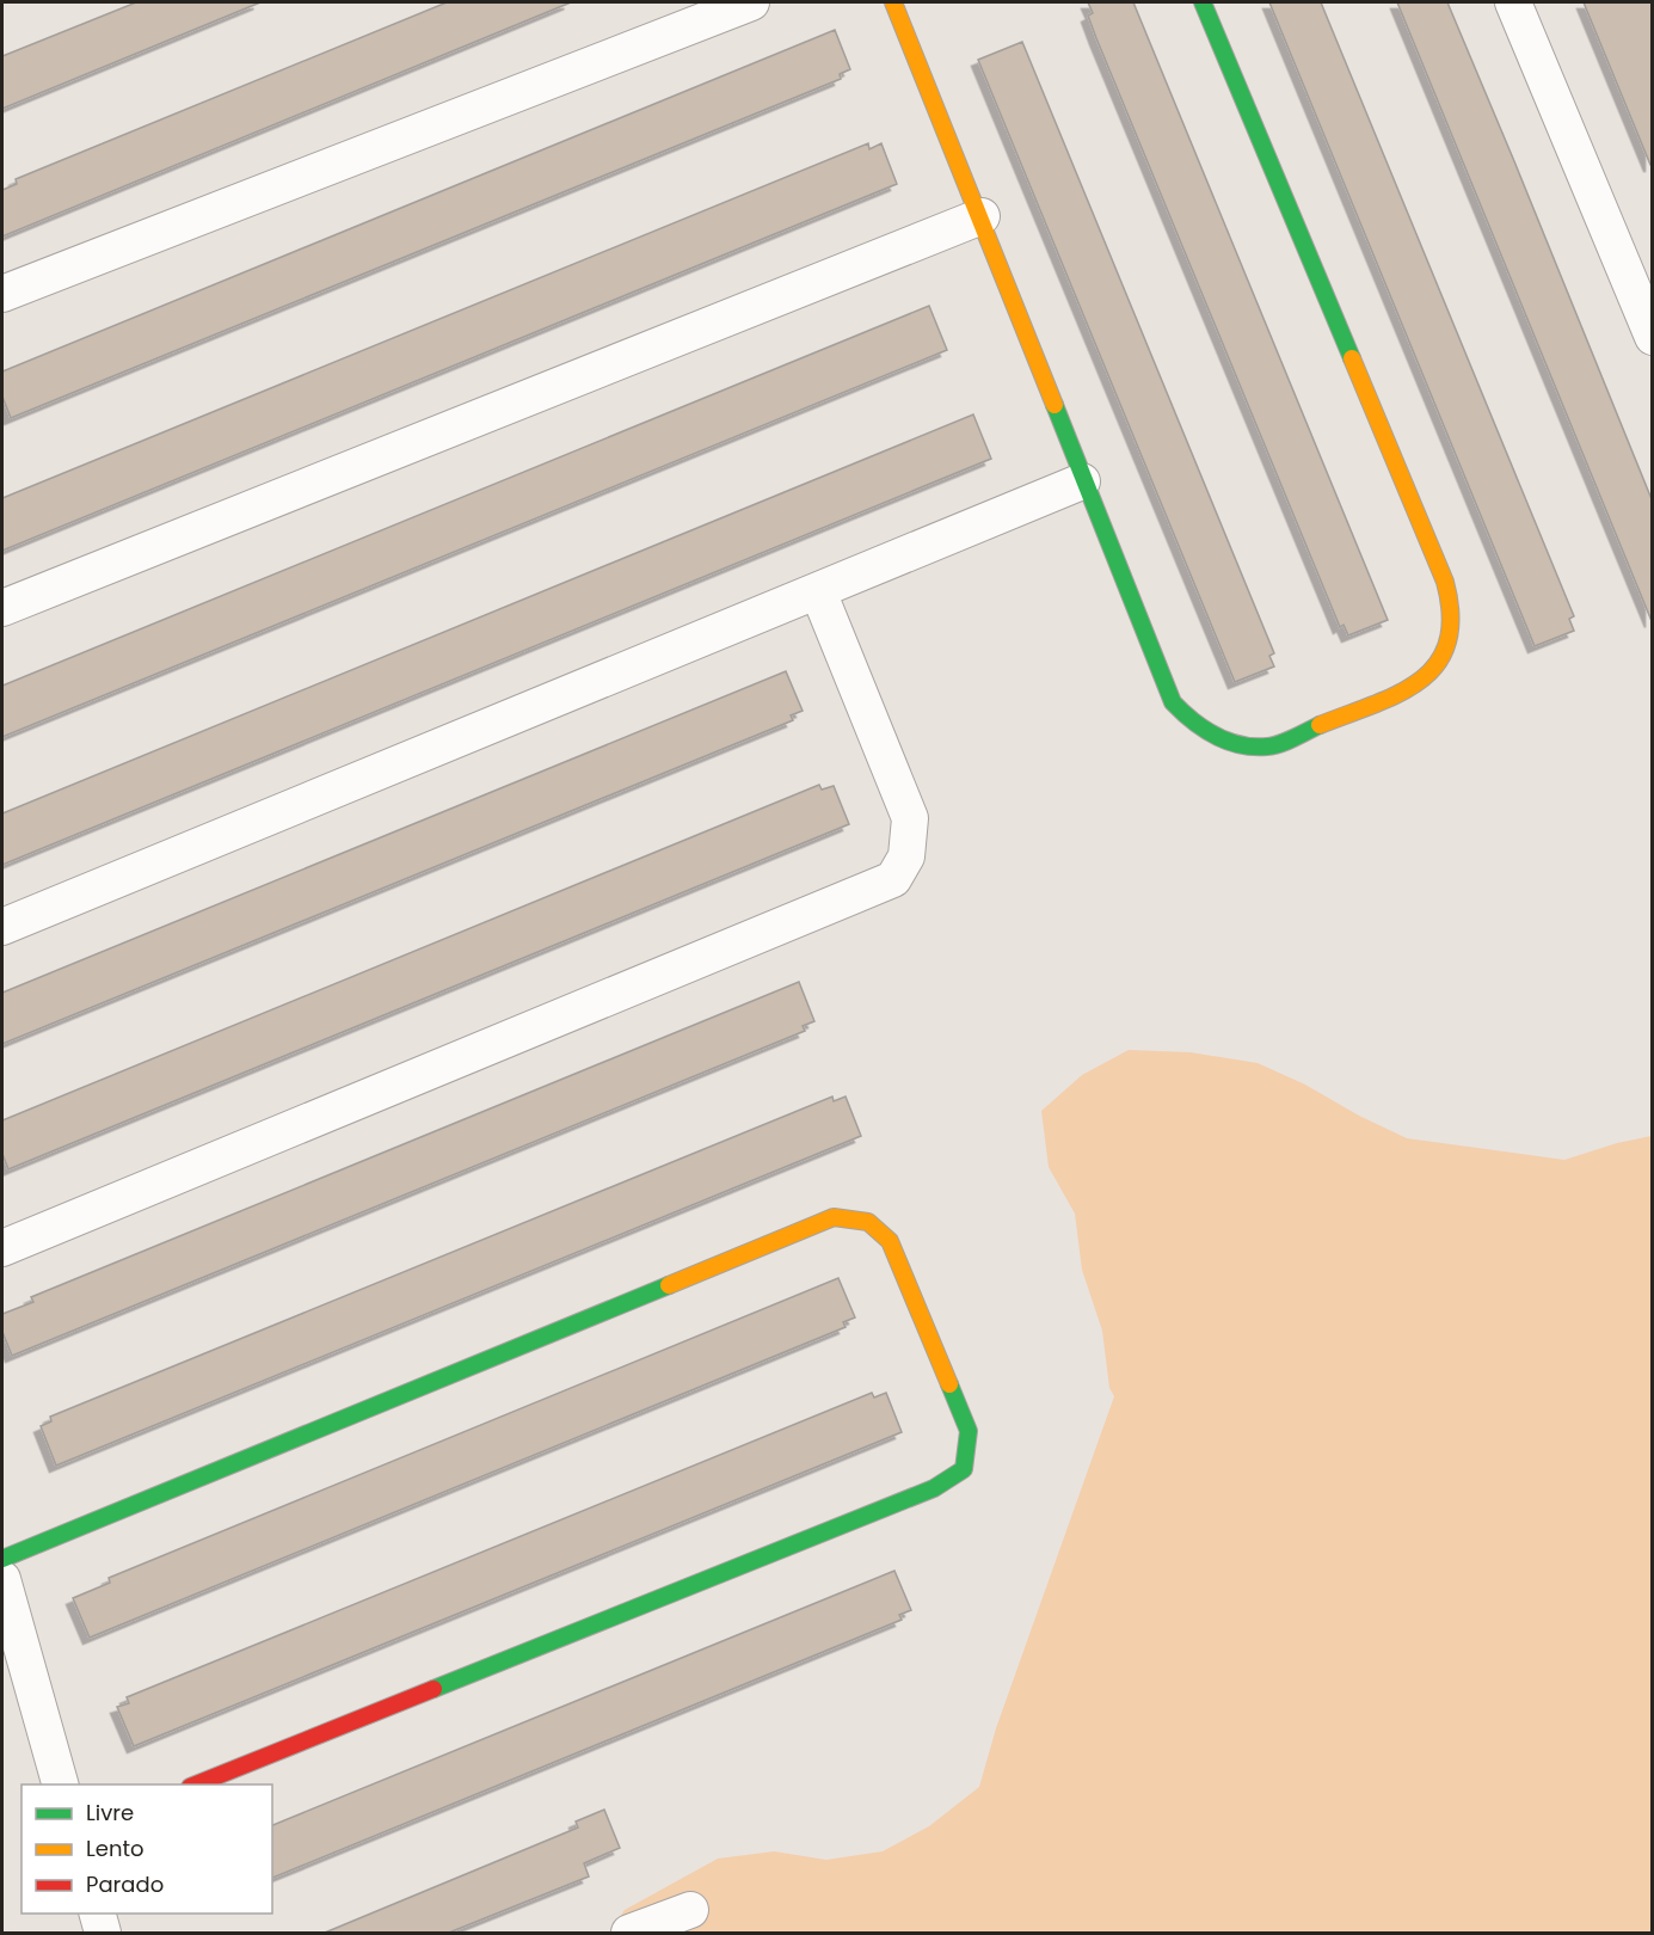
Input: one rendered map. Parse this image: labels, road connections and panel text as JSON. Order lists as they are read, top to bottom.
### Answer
{
  "legend": ["Livre", "Lento", "Parado"]
}
